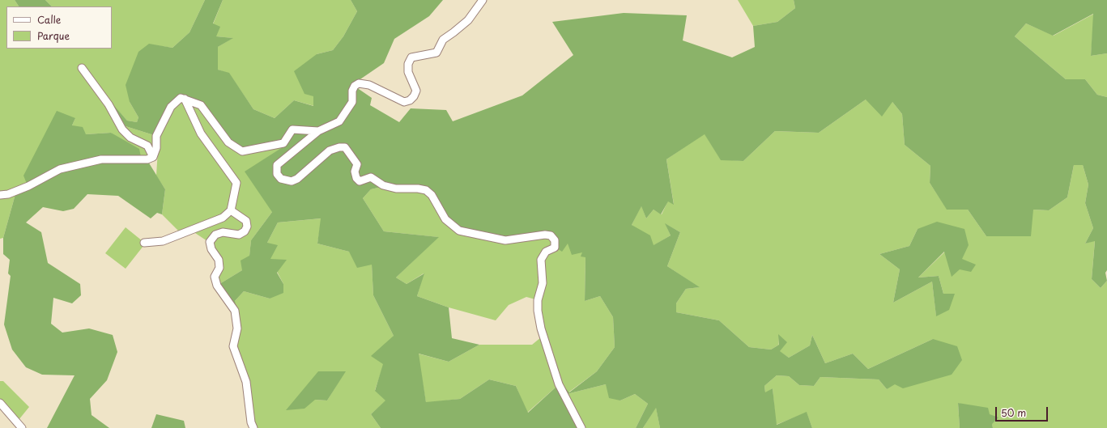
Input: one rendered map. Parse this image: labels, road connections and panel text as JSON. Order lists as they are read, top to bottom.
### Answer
{
  "legend": ["Calle", "Parque"],
  "scale_bar": "50 m"
}
